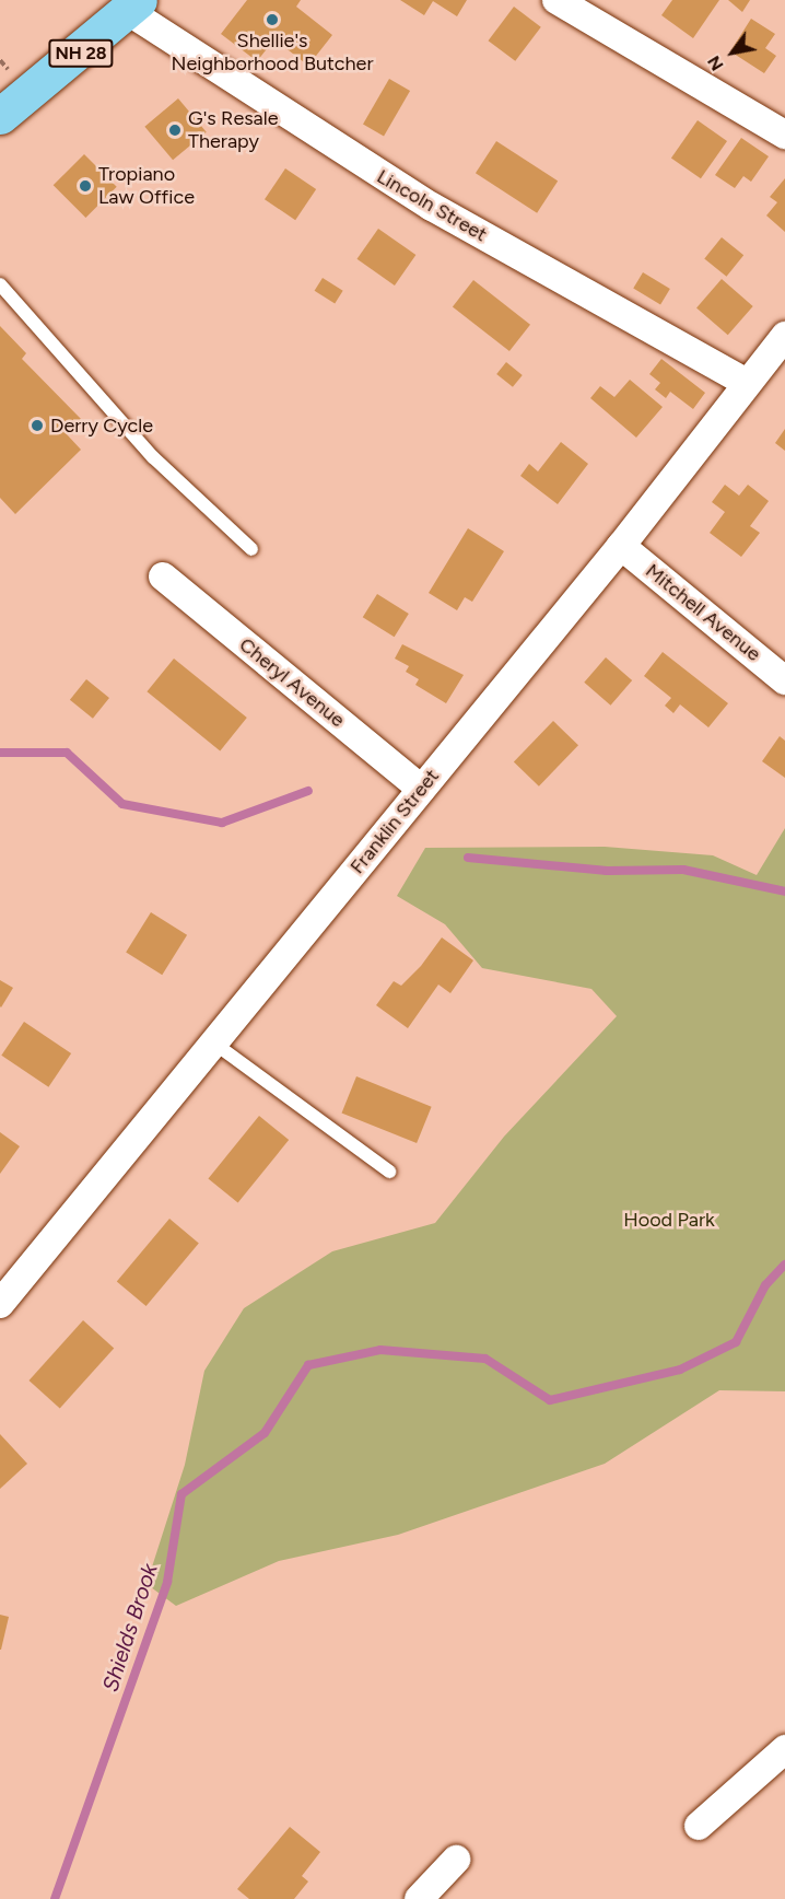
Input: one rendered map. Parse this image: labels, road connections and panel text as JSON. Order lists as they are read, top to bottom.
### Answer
{
  "streets": {
    "main road": ["NH 28"],
    "street": [
      "Lincoln Street",
      "Mitchell Avenue",
      "Cheryl Avenue",
      "Franklin Street"
    ]
  },
  "crossings": [
    ["NH 28", "Lincoln Street"],
    ["Lincoln Street", "Franklin Street"],
    ["Mitchell Avenue", "Franklin Street"],
    ["Cheryl Avenue", "Franklin Street"]
  ],
  "water": ["Shields Brook"],
  "parks": ["Hood Park"],
  "places": [
    "Shellie's Neighborhood Butcher",
    "G's Resale Therapy",
    "Tropiano Law Office",
    "Derry Cycle"
  ],
  "north": "bottom left"
}
